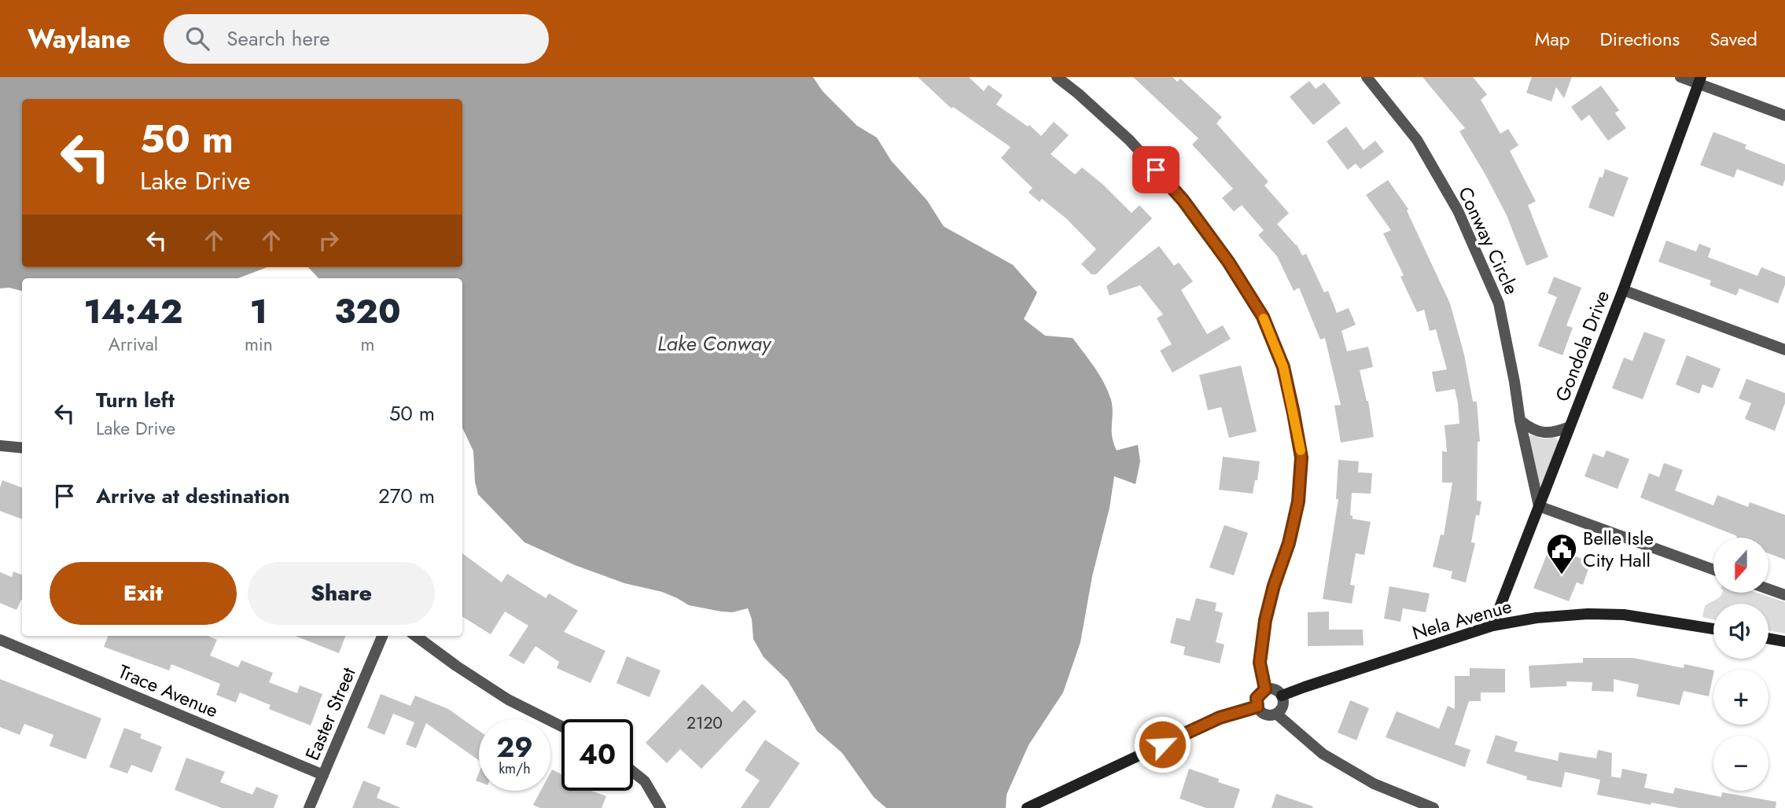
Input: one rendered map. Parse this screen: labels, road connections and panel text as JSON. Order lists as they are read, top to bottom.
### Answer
{
  "streets": {
    "street": [
      "Conway Circle",
      "Gondola Drive",
      "Nela Avenue",
      "Trace Avenue",
      "Easter Street"
    ]
  },
  "crossings": [
    ["Conway Circle", "Gondola Drive"],
    ["Gondola Drive", "Nela Avenue"],
    ["Trace Avenue", "Easter Street"]
  ],
  "water": ["Lake Conway"],
  "places": {
    "public building": ["Belle Isle City Hall"]
  },
  "house_numbers": ["2120"],
  "north": "bottom",
  "page": {
    "header": "Waylane",
    "search": "Search here",
    "nav": ["Map", "Directions", "Saved"],
    "turn": ["50 m", "Lake Drive"],
    "eta": [
      "14:42",
      "Arrival",
      "1",
      "min",
      "320",
      "m"
    ],
    "list": [
      {
        "name": "Turn left",
        "note": "Lake Drive",
        "value": "50 m"
      },
      {
        "name": "Arrive at destination",
        "value": "270 m"
      }
    ],
    "map_buttons": ["+", "−"],
    "buttons": ["Exit", "Share"],
    "speed": "29 km/h",
    "limit": "40"
  }
}
